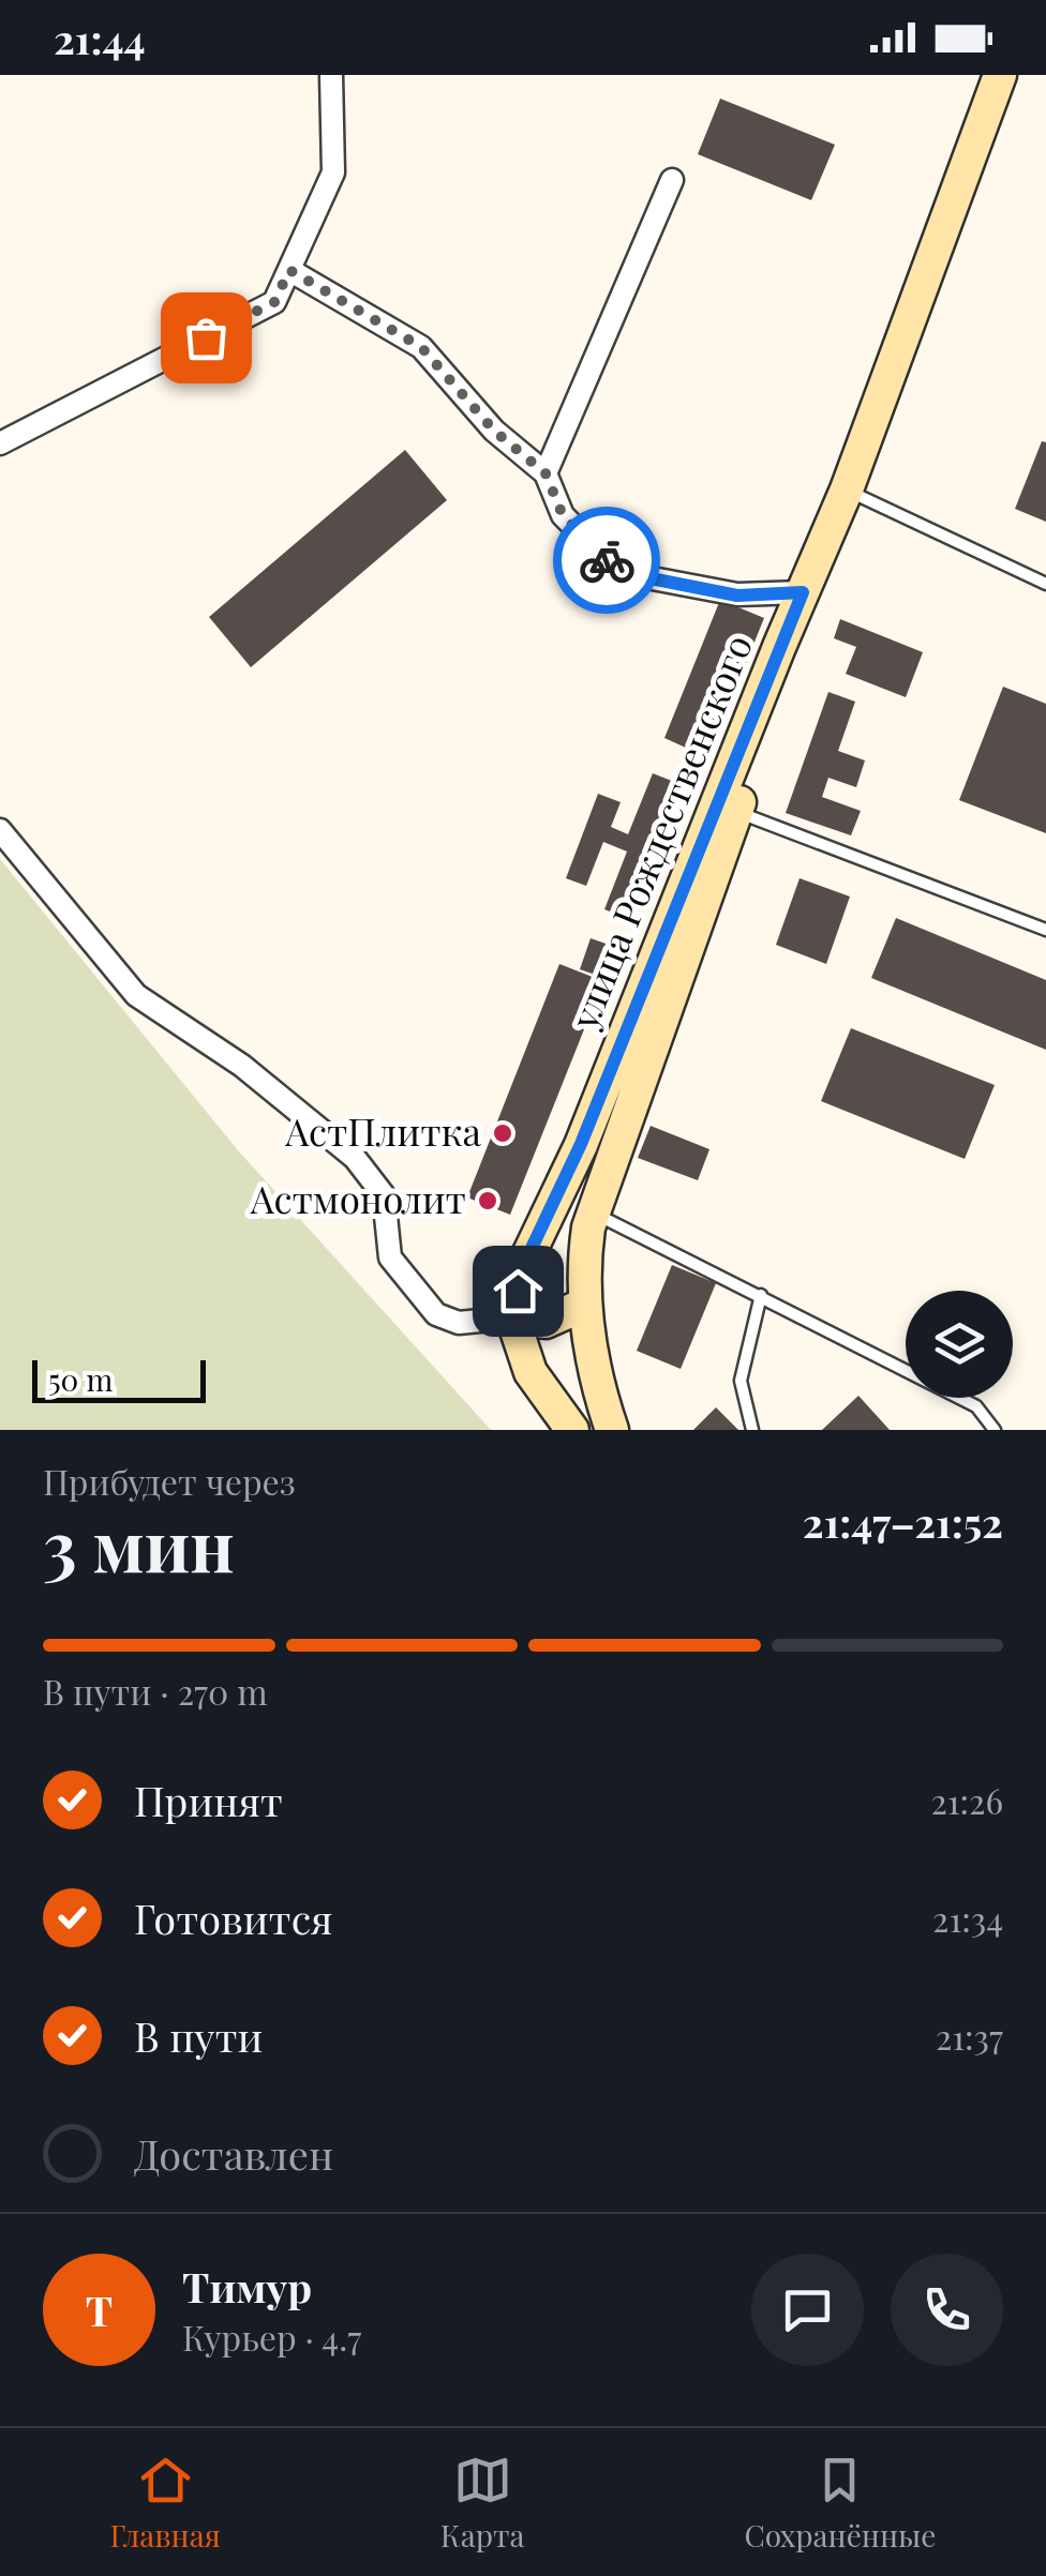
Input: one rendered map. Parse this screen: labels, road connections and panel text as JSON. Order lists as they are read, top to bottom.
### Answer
{
  "streets": {
    "main road": ["улица Рождественского"]
  },
  "places": ["АстПлитка", "Астмонолит"],
  "scale_bar": "50 m",
  "page": {
    "status": "21:44",
    "scale": "50 m",
    "heading": ["3 мин", "Прибудет через", "21:47–21:52"],
    "panel": ["Тимур", "Курьер · 4.7"],
    "bar": "В пути · 270 m",
    "list": [
      ["Принят", "21:26"],
      ["Готовится", "21:34"],
      ["В пути", "21:37"],
      "Доставлен"
    ],
    "round": "Т",
    "tabs": ["Главная", "Карта", "Сохранённые"]
  }
}
